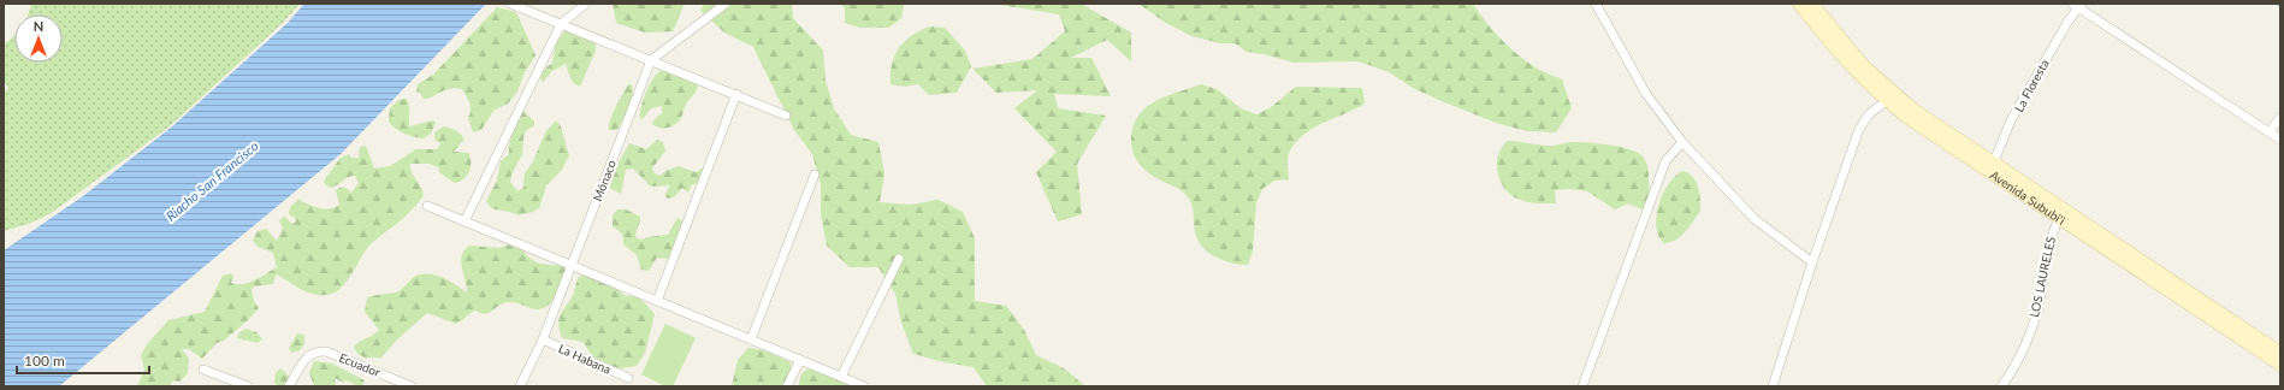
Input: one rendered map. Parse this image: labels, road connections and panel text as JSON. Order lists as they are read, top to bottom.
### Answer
{
  "streets": {
    "street": [
      "La Floresta",
      "Mónaco",
      "Avenida Sububi'i",
      "LOS LAURELES",
      "La Habana",
      "Ecuador"
    ]
  },
  "crossings": [
    ["La Floresta", "Avenida Sububi'i"],
    ["Mónaco", "La Habana"],
    ["Avenida Sububi'i", "LOS LAURELES"]
  ],
  "water": ["Riacho San Francisco"],
  "scale_bar": "100 m",
  "north": "top"
}
